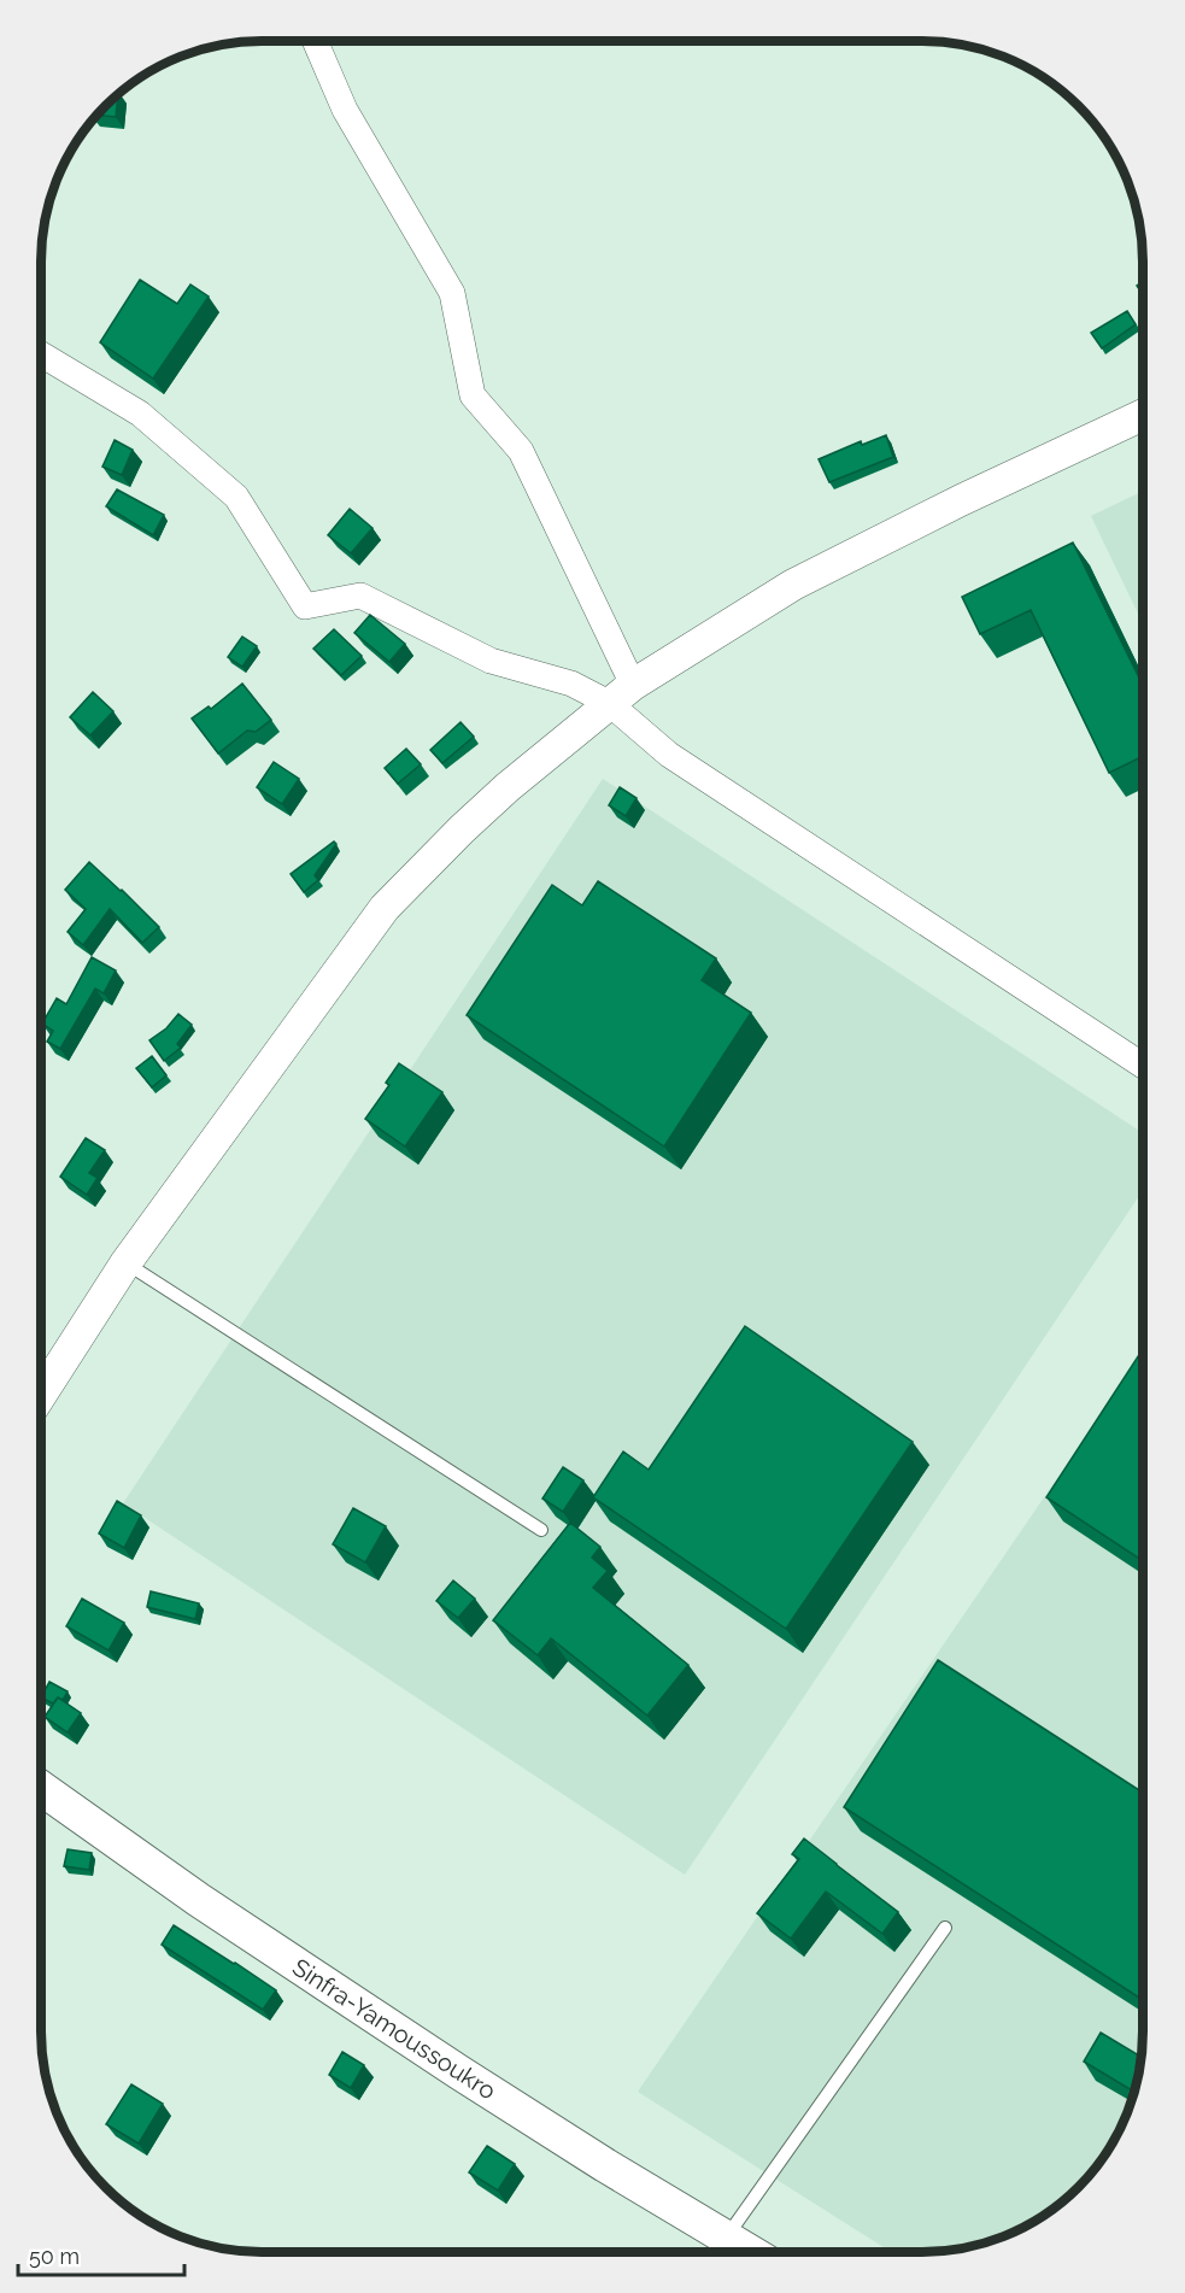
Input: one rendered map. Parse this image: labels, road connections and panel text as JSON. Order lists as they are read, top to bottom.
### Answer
{
  "streets": {
    "main road": ["Sinfra-Yamoussoukro"]
  },
  "scale_bar": "50 m"
}
